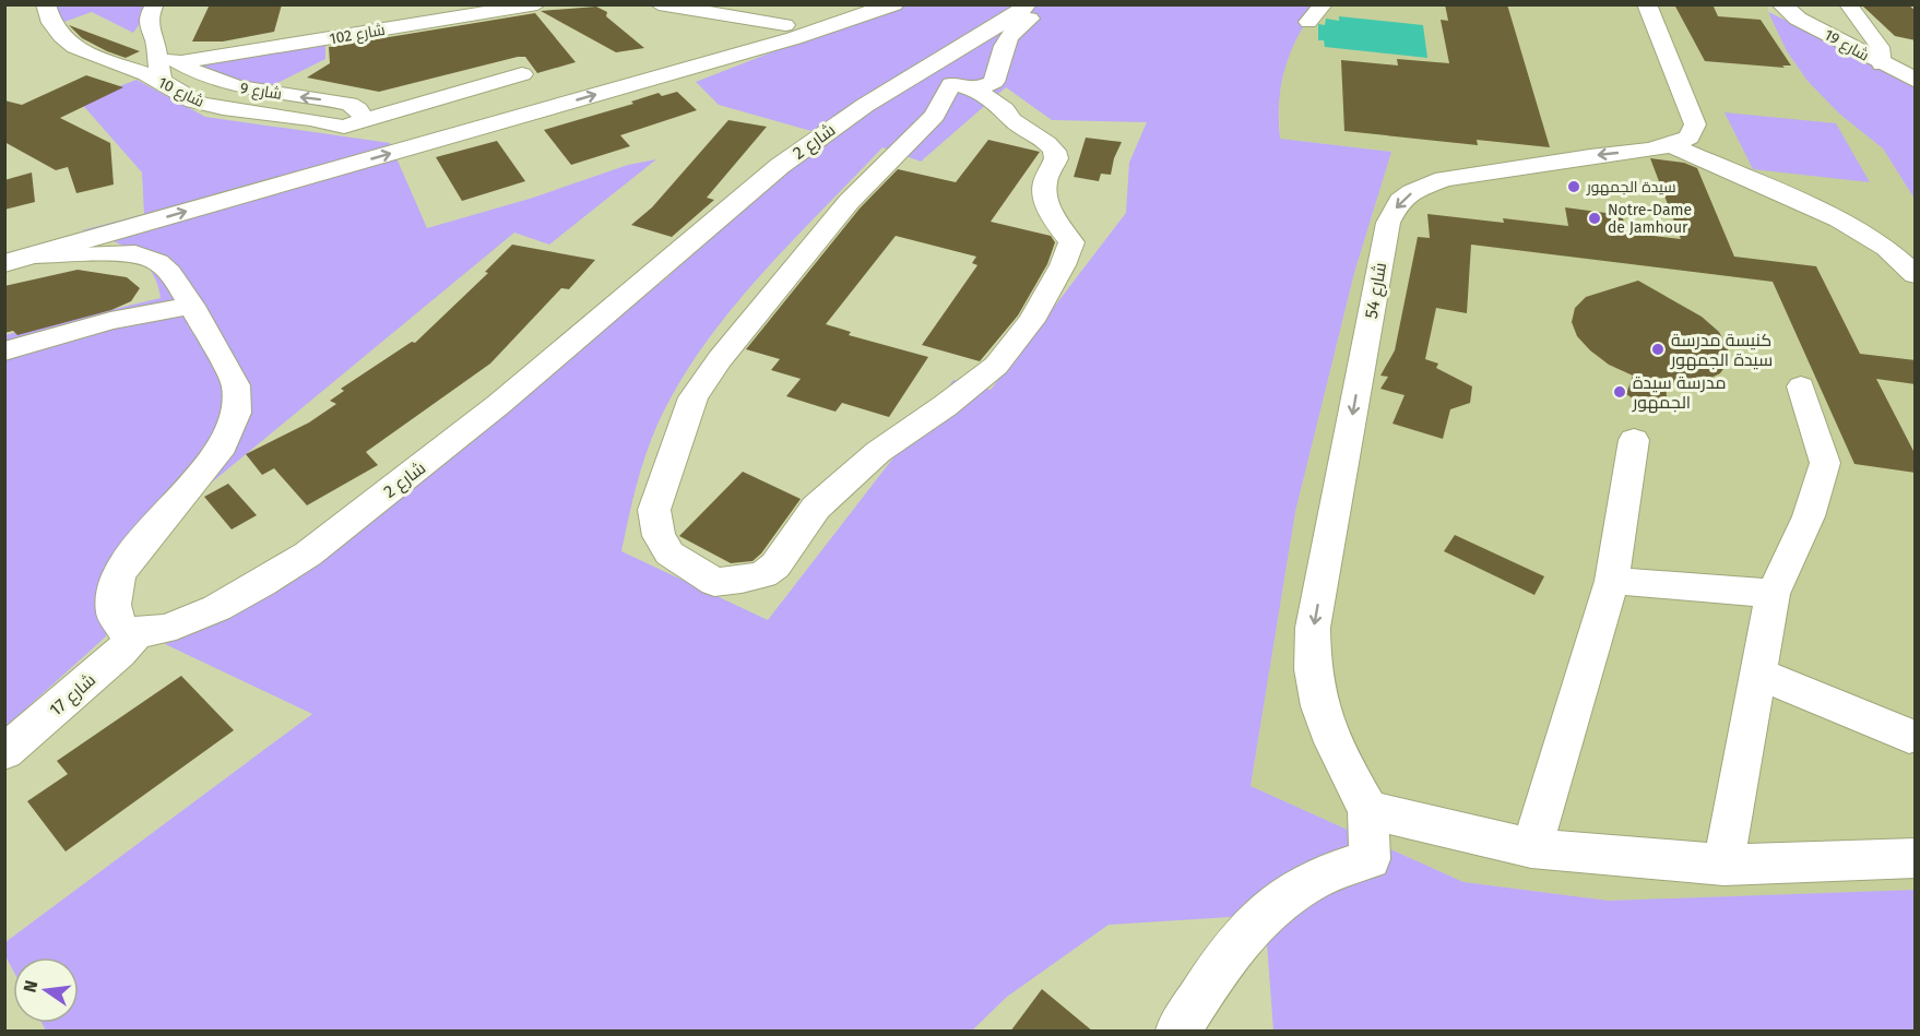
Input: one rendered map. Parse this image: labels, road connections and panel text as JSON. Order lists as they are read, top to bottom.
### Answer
{
  "streets": {
    "main road": ["شارع 19"],
    "street": [
      "شارع 102",
      "شارع 9",
      "شارع 10",
      "شارع 2",
      "شارع 54",
      "شارع 17"
    ]
  },
  "crossings": [
    ["شارع 102", "شارع 9"],
    ["شارع 9", "شارع 10"],
    ["شارع 2", "شارع 17"]
  ],
  "one_way": ["شارع 9"],
  "places": [
    "سيدة الجمهور",
    "Notre-Dame de Jamhour",
    "كنيسة مدرسة سيدة الجمهور",
    "مدرسة سيدة الجمهور"
  ],
  "north": "left"
}
